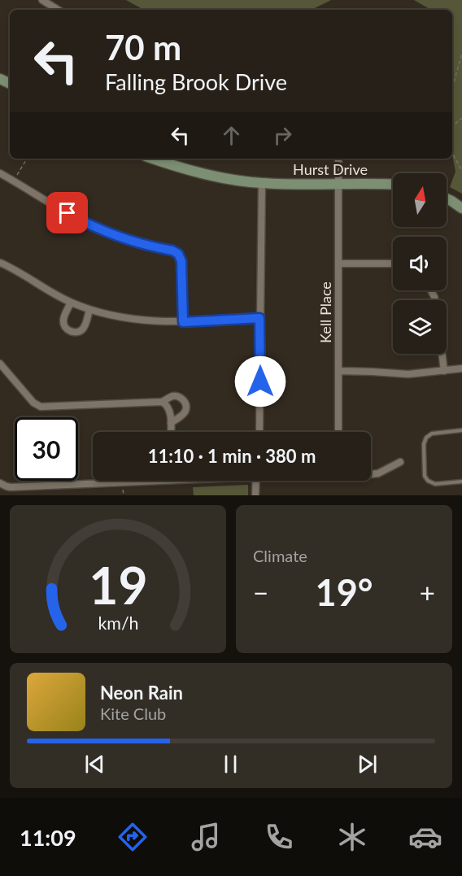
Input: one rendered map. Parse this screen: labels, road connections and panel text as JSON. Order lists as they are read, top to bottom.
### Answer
{
  "streets": {
    "street": ["Hurst Drive", "Kell Place"]
  },
  "crossings": [
    ["Hurst Drive", "Kell Place"]
  ],
  "north": "top",
  "page": {
    "turn": ["70 m", "Falling Brook Drive"],
    "limit": "30",
    "trip": "11:10 · 1 min · 380 m",
    "tile": "Climate",
    "heat": ["−", "19°", "+"],
    "song": ["Neon Rain", "Kite Club"],
    "tabs": "11:09",
    "gauge": ["19", "km/h"]
  }
}
